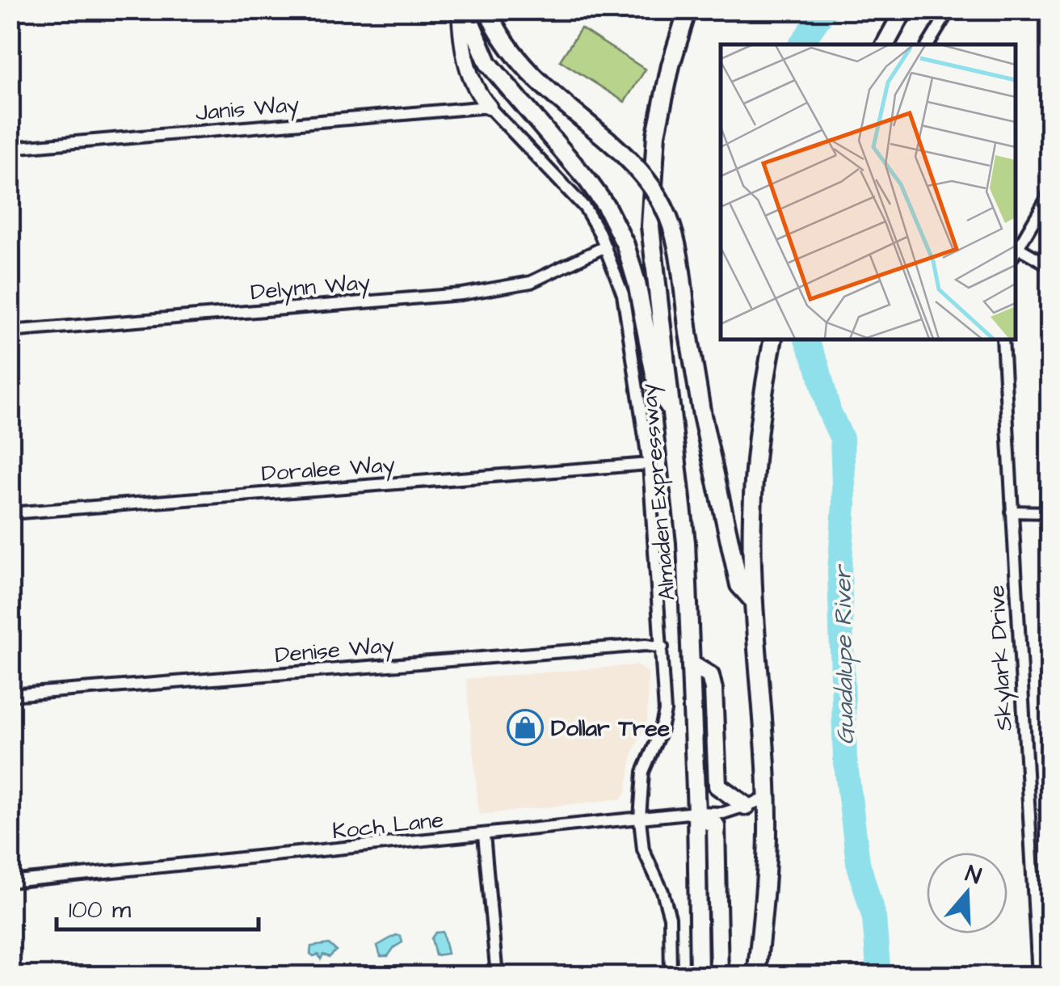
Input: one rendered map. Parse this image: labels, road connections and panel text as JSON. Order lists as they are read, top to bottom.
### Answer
{
  "streets": {
    "main road": ["Almaden Expressway"],
    "street": [
      "Janis Way",
      "Delynn Way",
      "Doralee Way",
      "Denise Way",
      "Skylark Drive",
      "Koch Lane"
    ]
  },
  "crossings": [
    ["Almaden Expressway", "Koch Lane"]
  ],
  "water": ["Guadalupe River"],
  "places": {
    "shop": ["Dollar Tree"]
  },
  "scale_bar": "100 m",
  "north": "top"
}
